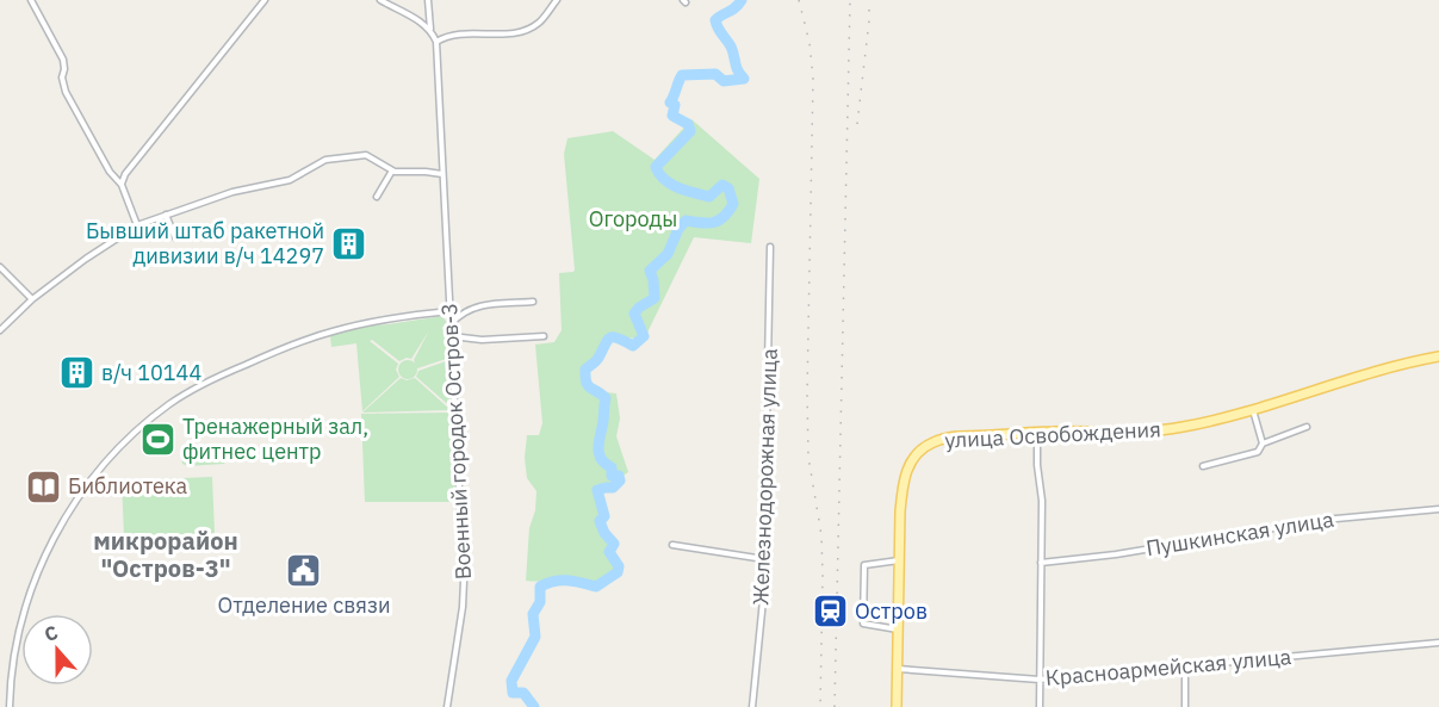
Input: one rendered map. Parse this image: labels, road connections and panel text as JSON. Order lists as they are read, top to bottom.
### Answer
{
  "streets": {
    "main road": ["улица Освобождения"],
    "street": [
      "Военный городок Остров-3",
      "Железнодорожная улица",
      "Пушкинская улица",
      "Красноармейская улица"
    ]
  },
  "crossings": [
    ["улица Освобождения", "Красноармейская улица"]
  ],
  "districts": ["микрорайон \"Остров-3\""],
  "parks": ["Огороды"],
  "places": {
    "building": ["Бывший штаб ракетной дивизии в/ч 14297", "в/ч 10144"],
    "sports": ["Тренажерный зал, фитнес центр"],
    "library": ["Библиотека"],
    "public building": ["Отделение связи"],
    "station": ["Остров"]
  },
  "north": "top"
}
